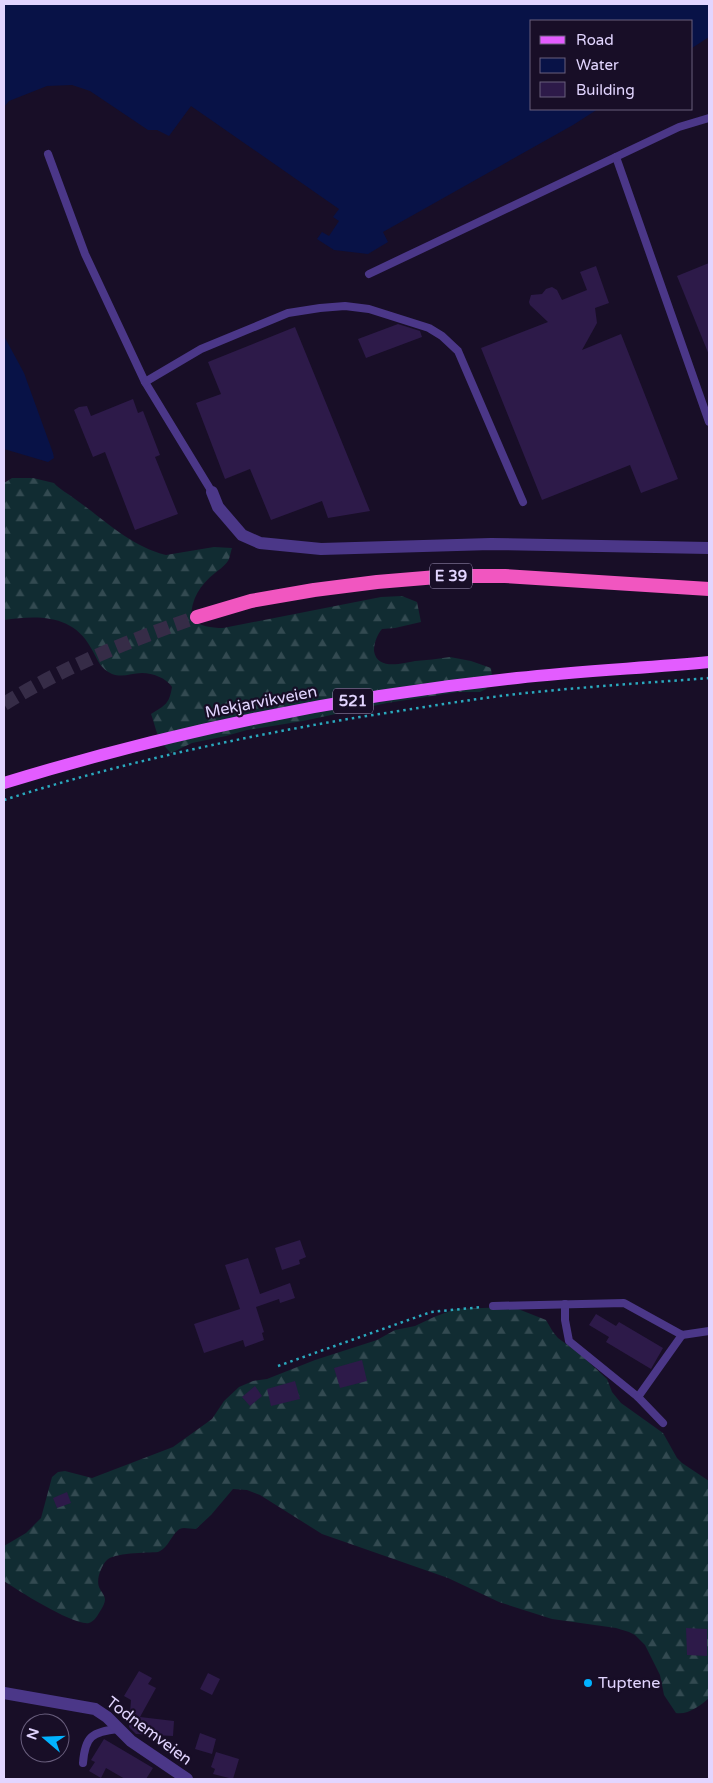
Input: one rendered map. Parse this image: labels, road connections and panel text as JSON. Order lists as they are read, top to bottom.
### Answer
{
  "streets": {
    "highway": ["E 39"],
    "main road": ["521", "Mekjarvikveien"],
    "street": ["Todnemveien"]
  },
  "places": ["Tuptene"],
  "legend": ["Road", "Water", "Building"],
  "north": "left"
}
